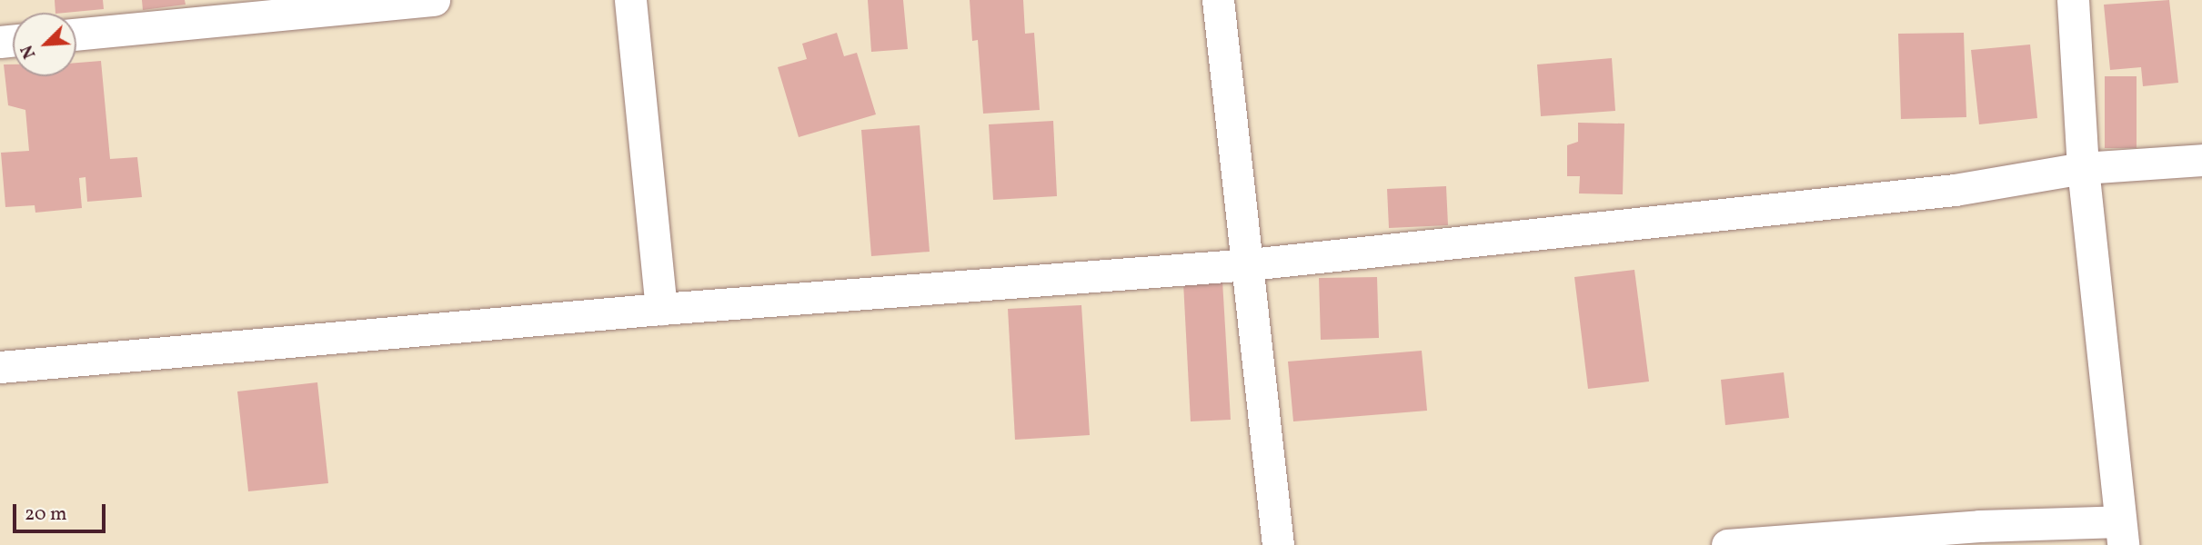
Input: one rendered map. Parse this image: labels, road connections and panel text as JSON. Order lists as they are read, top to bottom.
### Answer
{
  "scale_bar": "20 m",
  "north": "bottom left"
}
